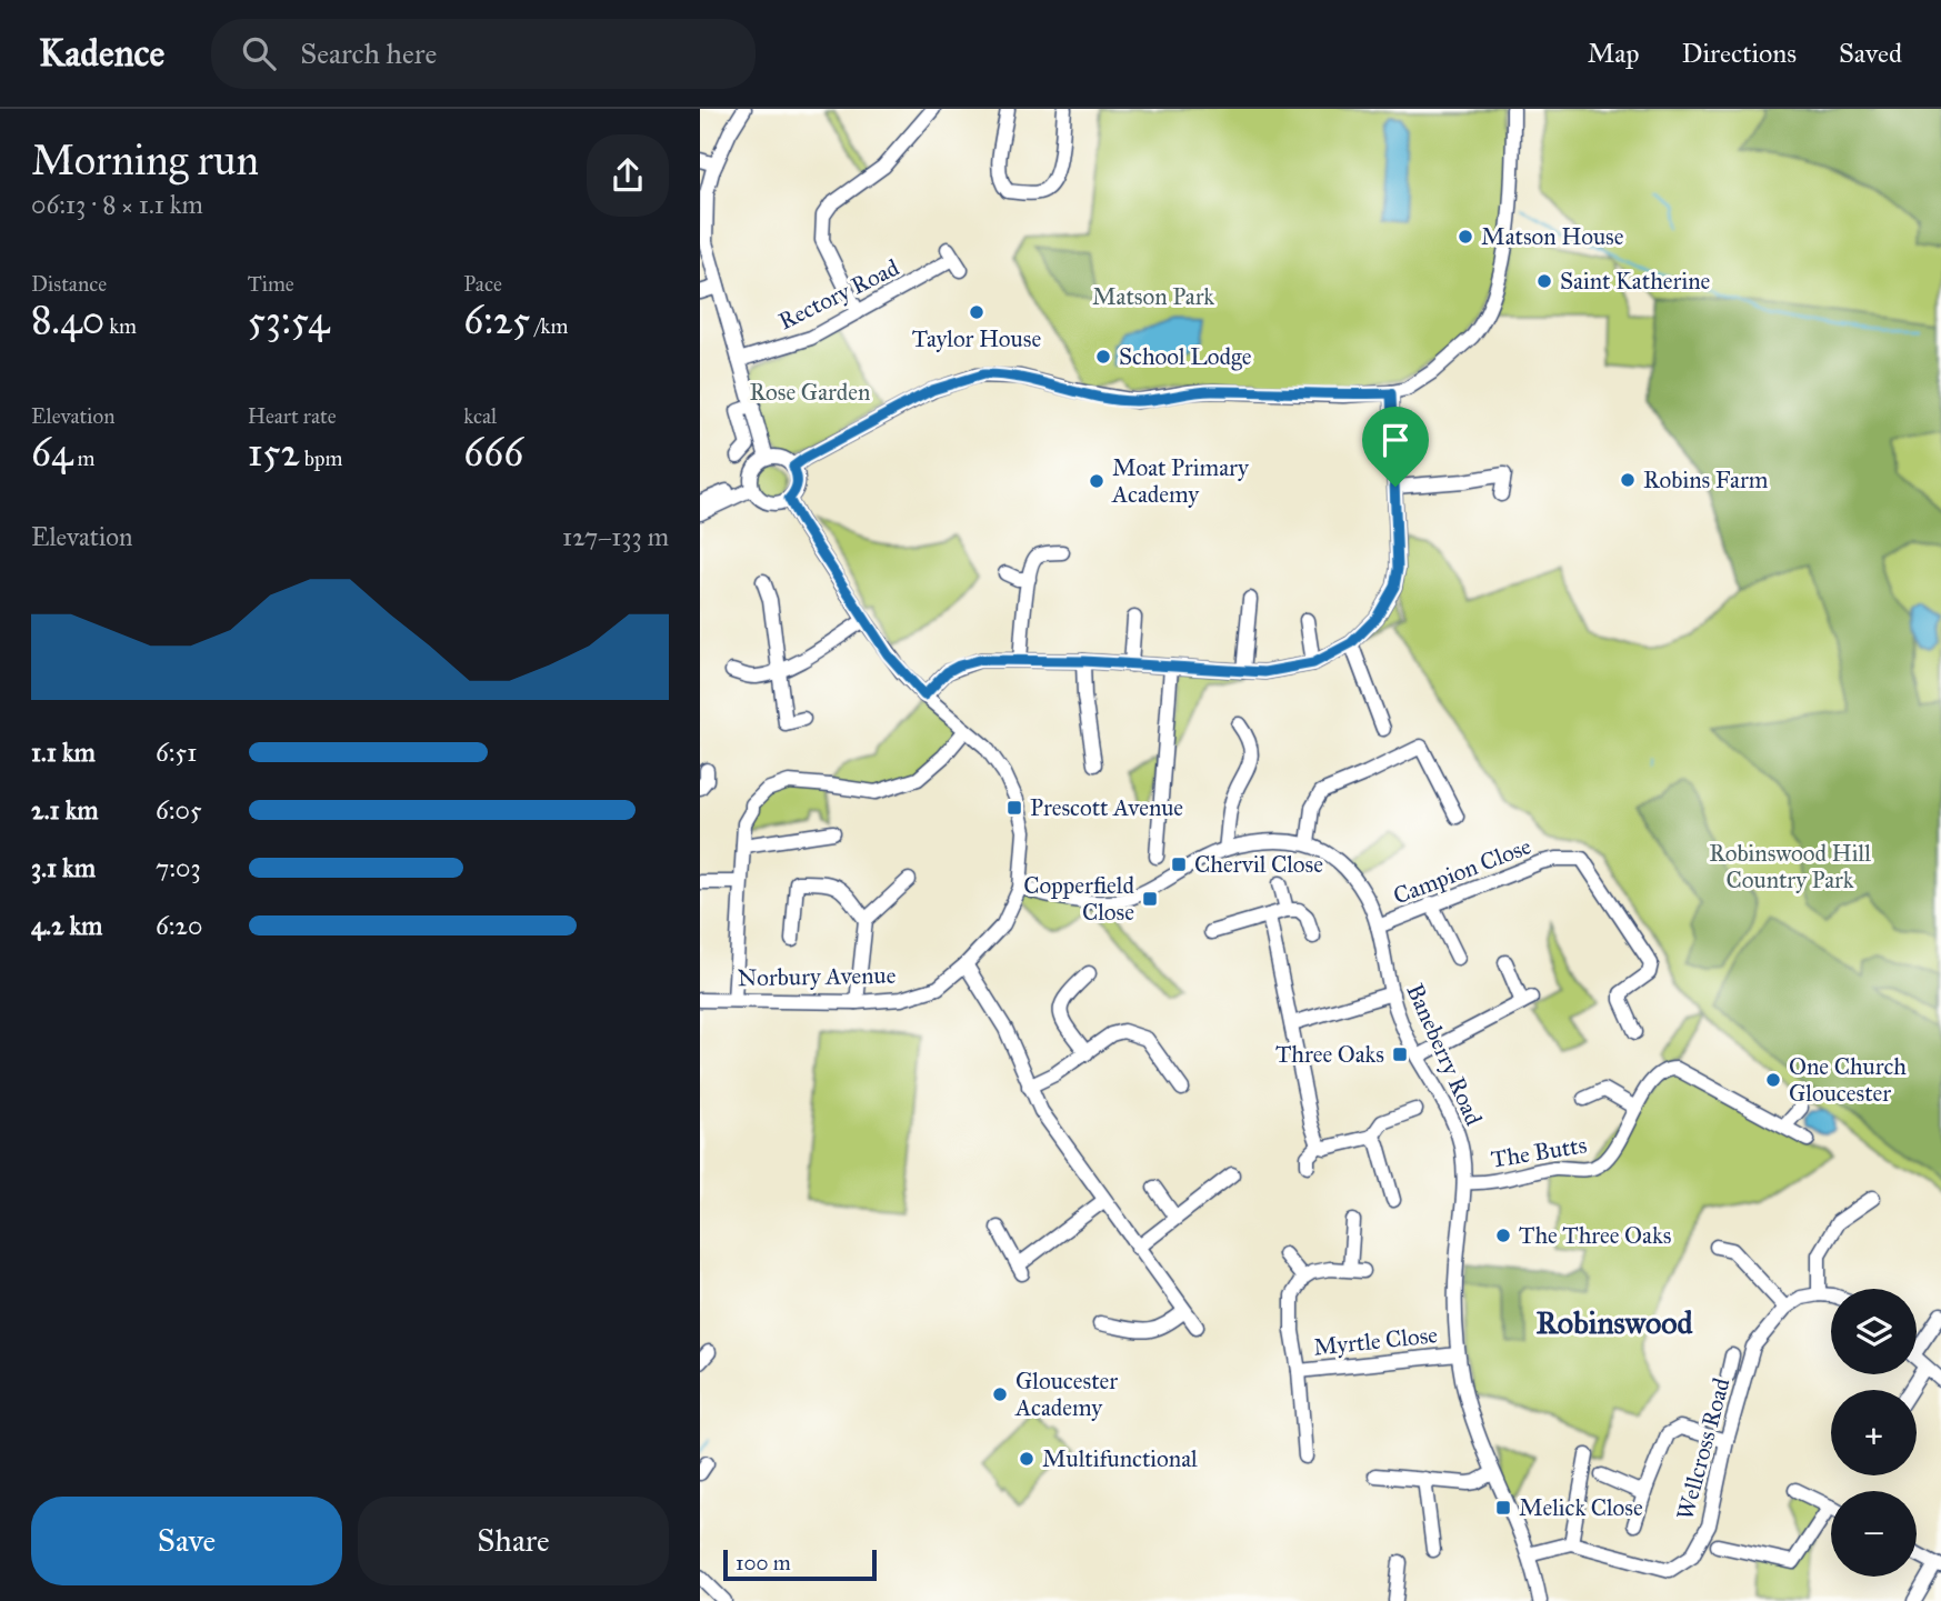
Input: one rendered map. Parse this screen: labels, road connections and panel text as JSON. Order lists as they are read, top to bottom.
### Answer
{
  "streets": {
    "street": [
      "Rectory Road",
      "Campion Close",
      "Norbury Avenue",
      "Baneberry Road",
      "The Butts",
      "Myrtle Close",
      "Wellcross Road"
    ]
  },
  "crossings": [
    ["Campion Close", "Baneberry Road"],
    ["Norbury Avenue", "Baneberry Road"],
    ["Baneberry Road", "The Butts"],
    ["Baneberry Road", "Myrtle Close"],
    ["Baneberry Road", "Wellcross Road"]
  ],
  "districts": ["Robinswood"],
  "parks": ["Matson Park", "Rose Garden", "Robinswood Hill Country Park"],
  "places": {
    "other": [
      "Matson House",
      "Saint Katherine",
      "Taylor House",
      "School Lodge",
      "Robins Farm",
      "Moat Primary Academy",
      "One Church Gloucester",
      "The Three Oaks",
      "Gloucester Academy",
      "Multifunctional"
    ],
    "transit": [
      "Prescott Avenue",
      "Chervil Close",
      "Copperfield Close",
      "Three Oaks",
      "Melick Close"
    ]
  },
  "scale_bar": "100 m",
  "page": {
    "header": "Kadence",
    "search": "Search here",
    "nav": ["Map", "Directions", "Saved"],
    "heading": ["Morning run", "06:13 · 8 × 1.1 km"],
    "stats": [
      ["Distance", "8.40 km"],
      ["Time", "53:54"],
      ["Pace", "6:25 /km"],
      ["Elevation", "64 m"],
      ["Heart rate", "152 bpm"],
      ["kcal", "666"]
    ],
    "chart": ["Elevation", "127–133 m"],
    "list": [
      {
        "name": "1.1 km",
        "note": "6:51"
      },
      {
        "name": "2.1 km",
        "note": "6:05"
      },
      {
        "name": "3.1 km",
        "note": "7:03"
      },
      {
        "name": "4.2 km",
        "note": "6:20"
      }
    ],
    "map_buttons": ["+", "−"],
    "buttons": ["Save", "Share"],
    "scale": "100 m"
  }
}
